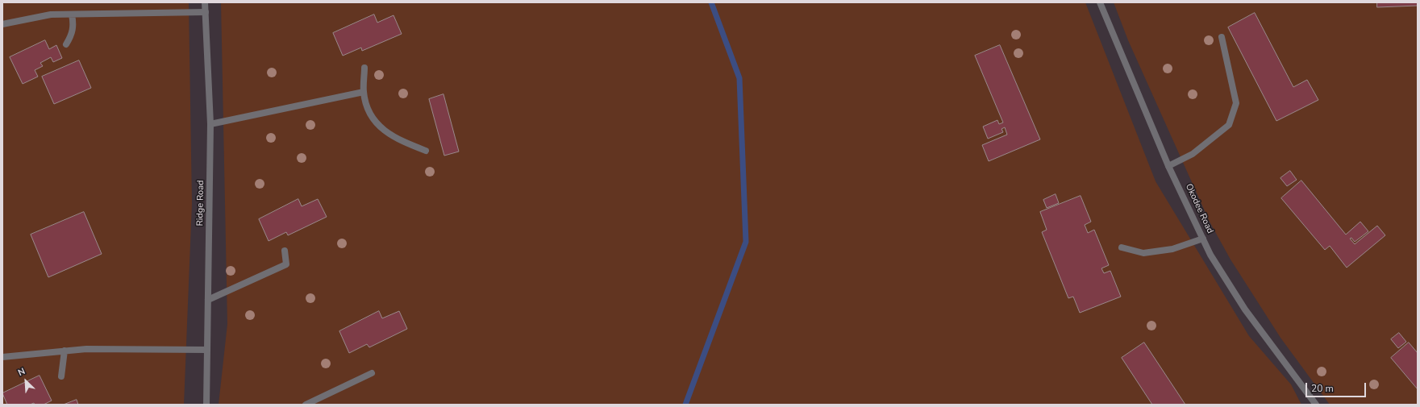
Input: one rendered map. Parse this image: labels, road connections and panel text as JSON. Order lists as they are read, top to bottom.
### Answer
{
  "streets": {
    "street": ["Ridge Road", "Okodee Road"]
  },
  "scale_bar": "20 m",
  "north": "top left"
}
